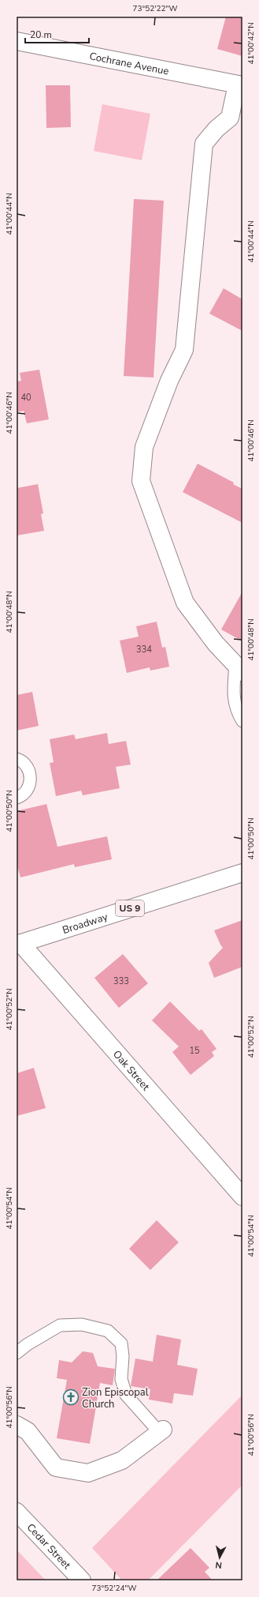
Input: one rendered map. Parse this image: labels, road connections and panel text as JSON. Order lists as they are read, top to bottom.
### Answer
{
  "streets": {
    "street": [
      "Cochrane Avenue",
      "US 9",
      "Broadway",
      "Oak Street",
      "Cedar Street"
    ]
  },
  "crossings": [
    ["Broadway", "Oak Street"]
  ],
  "places": {
    "church": ["Zion Episcopal Church"]
  },
  "house_numbers": [
    "40",
    "334",
    "333",
    "15"
  ],
  "scale_bar": "20 m",
  "north": "bottom",
  "coordinates": [
    "73°52'22\"W",
    "41°00'42\"N",
    "41°00'44\"N",
    "41°00'46\"N",
    "41°00'48\"N",
    "41°00'50\"N",
    "41°00'52\"N",
    "41°00'54\"N",
    "41°00'56\"N",
    "73°52'24\"W"
  ]
}
